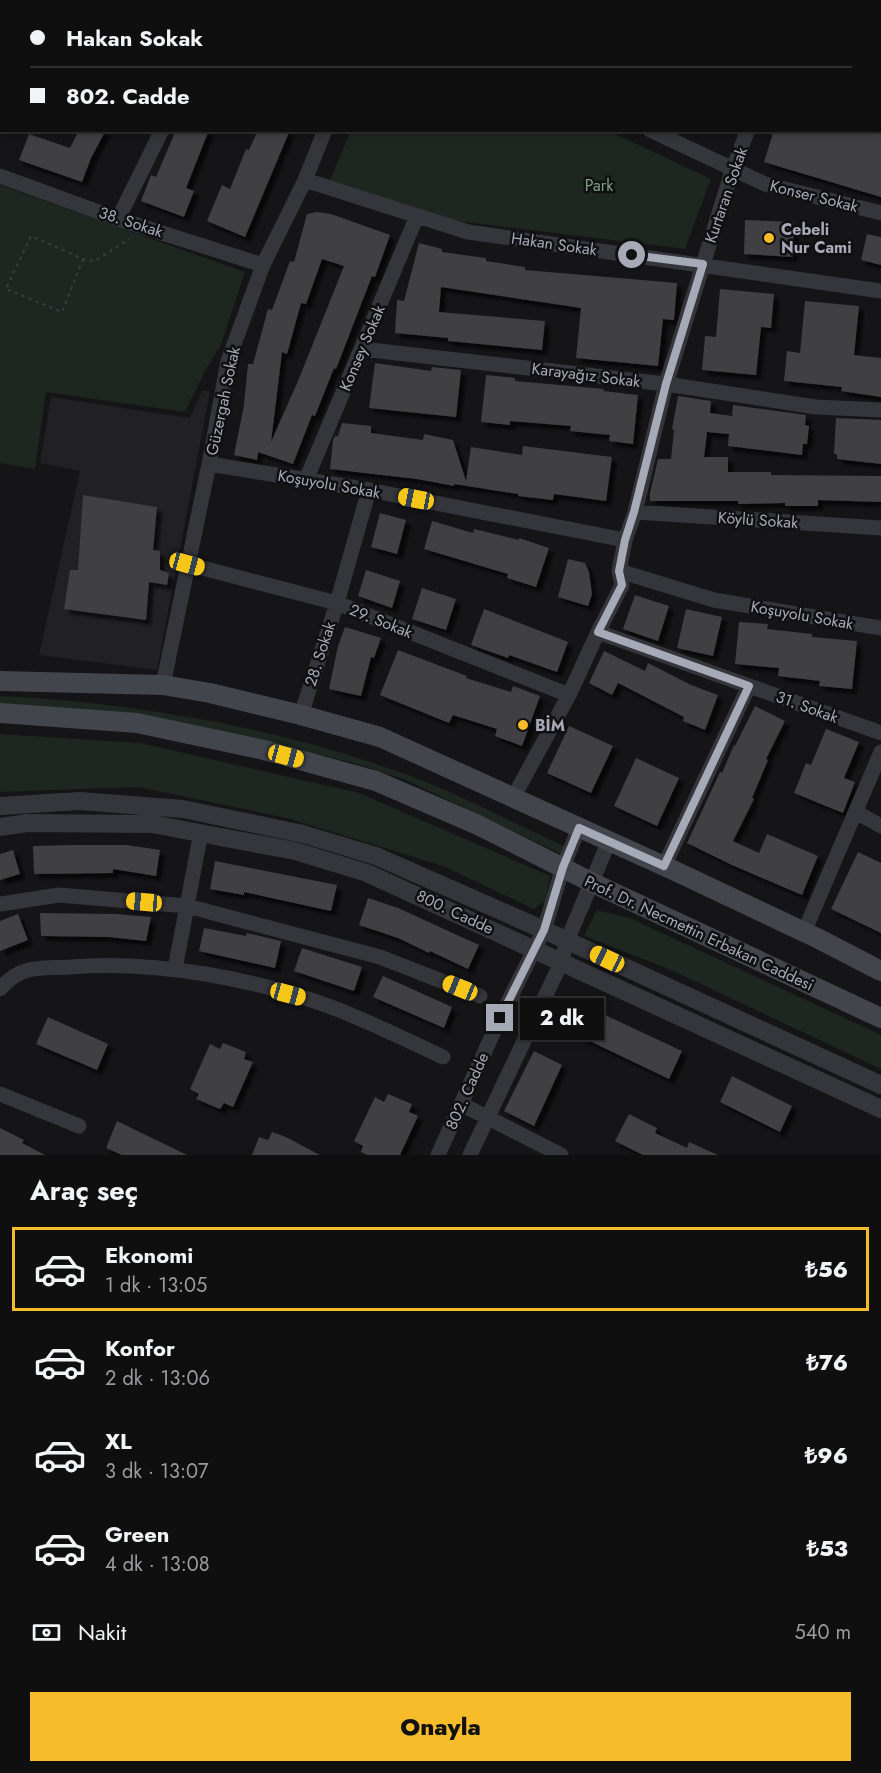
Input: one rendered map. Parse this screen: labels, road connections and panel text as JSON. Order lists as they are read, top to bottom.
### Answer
{
  "streets": {
    "main road": ["Prof. Dr. Necmettin Erbakan Caddesi"],
    "street": [
      "Kurtaran Sokak",
      "Konser Sokak",
      "38. Sokak",
      "Hakan Sokak",
      "Konsey Sokak",
      "Karayağız Sokak",
      "Güzergah Sokak",
      "Koşuyolu Sokak",
      "Köylü Sokak",
      "29. Sokak",
      "28. Sokak",
      "31. Sokak",
      "800. Cadde",
      "802. Cadde"
    ]
  },
  "crossings": [
    ["Kurtaran Sokak", "Konser Sokak"],
    ["Kurtaran Sokak", "Hakan Sokak"],
    ["Kurtaran Sokak", "Karayağız Sokak"],
    ["Kurtaran Sokak", "Koşuyolu Sokak"],
    ["Kurtaran Sokak", "Köylü Sokak"],
    ["Kurtaran Sokak", "29. Sokak"],
    ["Kurtaran Sokak", "31. Sokak"],
    ["38. Sokak", "Güzergah Sokak"],
    ["Hakan Sokak", "Konsey Sokak"],
    ["Hakan Sokak", "Güzergah Sokak"],
    ["Konsey Sokak", "Karayağız Sokak"],
    ["Konsey Sokak", "Koşuyolu Sokak"],
    ["Güzergah Sokak", "Koşuyolu Sokak"],
    ["Güzergah Sokak", "29. Sokak"],
    ["Koşuyolu Sokak", "28. Sokak"],
    ["29. Sokak", "28. Sokak"],
    ["800. Cadde", "802. Cadde"],
    ["Prof. Dr. Necmettin Erbakan Caddesi", "802. Cadde"]
  ],
  "parks": ["Park"],
  "places": ["Cebeli Nur Cami", "BİM"],
  "page": {
    "banner": ["Hakan Sokak", "802. Cadde"],
    "bubble": "2 dk",
    "heading": "Araç seç",
    "list": [
      {
        "name": "Ekonomi",
        "note": "1 dk · 13:05",
        "value": "₺56"
      },
      {
        "name": "Konfor",
        "note": "2 dk · 13:06",
        "value": "₺76"
      },
      {
        "name": "XL",
        "note": "3 dk · 13:07",
        "value": "₺96"
      },
      {
        "name": "Green",
        "note": "4 dk · 13:08",
        "value": "₺53"
      }
    ],
    "pay": ["Nakit", "540 m"],
    "buttons": "Onayla"
  }
}
